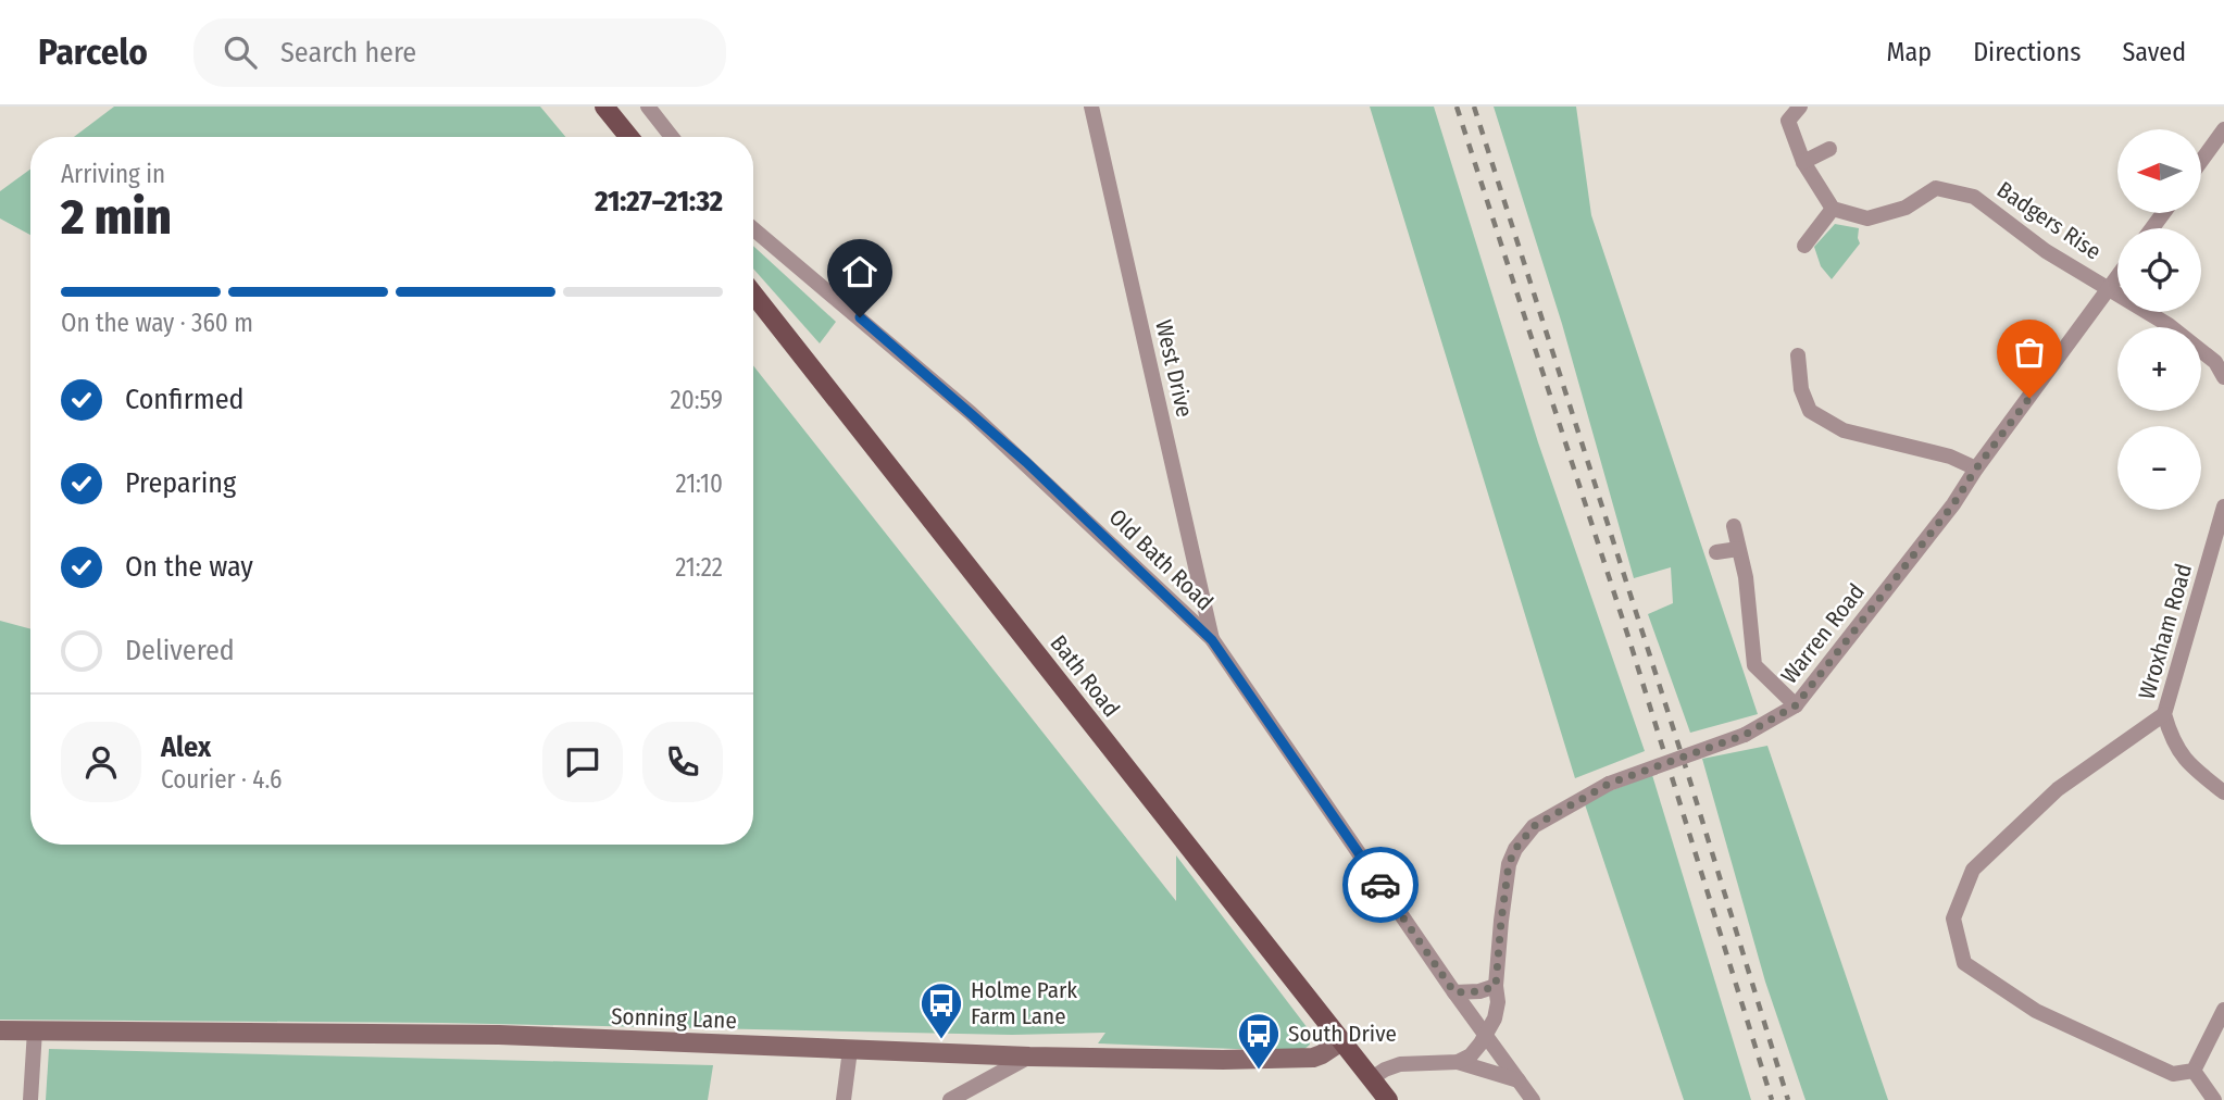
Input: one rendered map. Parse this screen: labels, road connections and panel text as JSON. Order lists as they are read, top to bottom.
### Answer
{
  "streets": {
    "main road": ["Bath Road", "Sonning Lane"],
    "street": [
      "Badgers Rise",
      "West Drive",
      "Old Bath Road",
      "Wroxham Road",
      "Warren Road"
    ]
  },
  "crossings": [
    ["Badgers Rise", "Warren Road"],
    ["West Drive", "Old Bath Road"],
    ["Old Bath Road", "Warren Road"],
    ["Bath Road", "Sonning Lane"]
  ],
  "places": {
    "bus stop": ["Holme Park Farm Lane", "South Drive"]
  },
  "north": "left",
  "page": {
    "header": "Parcelo",
    "search": "Search here",
    "nav": ["Map", "Directions", "Saved"],
    "map_buttons": ["+", "−"],
    "heading": ["2 min", "Arriving in", "21:27–21:32"],
    "panel": ["Alex", "Courier · 4.6"],
    "bar": "On the way · 360 m",
    "list": [
      ["Confirmed", "20:59"],
      ["Preparing", "21:10"],
      ["On the way", "21:22"],
      "Delivered"
    ]
  }
}
